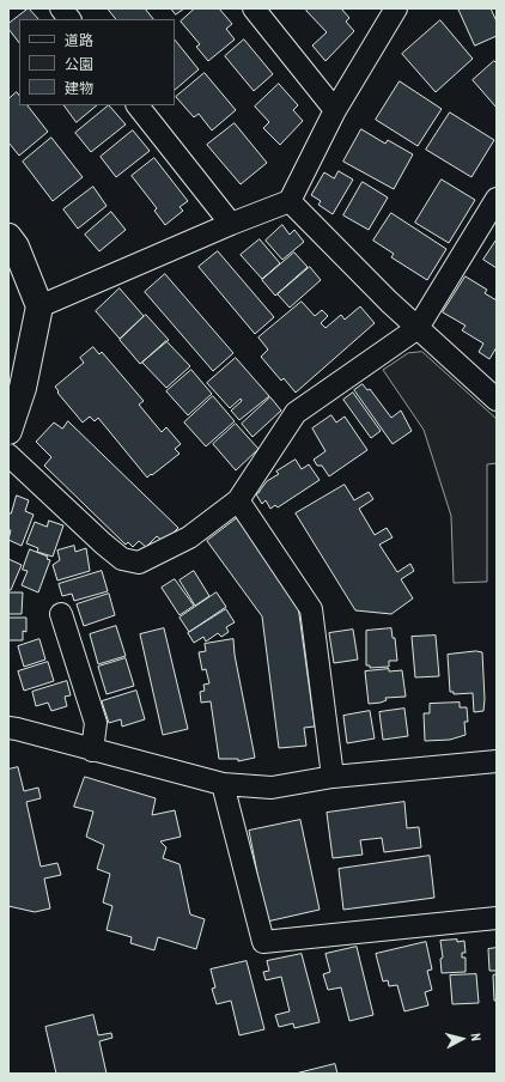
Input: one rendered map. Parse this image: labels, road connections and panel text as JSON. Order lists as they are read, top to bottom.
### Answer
{
  "legend": ["道路", "公園", "建物"],
  "north": "right"
}
